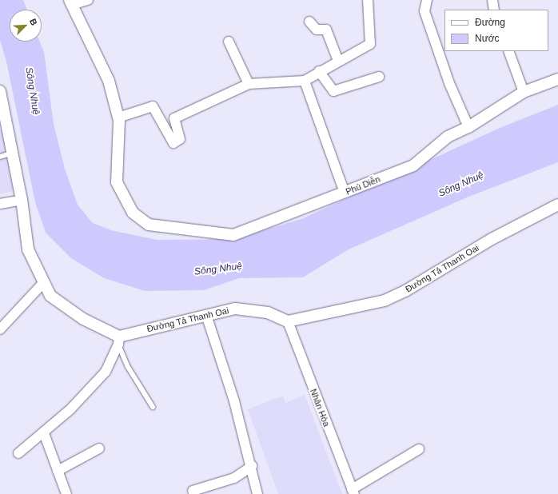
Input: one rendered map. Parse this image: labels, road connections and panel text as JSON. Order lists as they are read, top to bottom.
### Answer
{
  "streets": {
    "street": ["Phú Diễn", "Đường Tả Thanh Oai", "Nhân Hòa"]
  },
  "crossings": [
    ["Đường Tả Thanh Oai", "Nhân Hòa"]
  ],
  "water": ["Sông Nhuệ"],
  "legend": ["Đường", "Nước"],
  "north": "top right"
}
